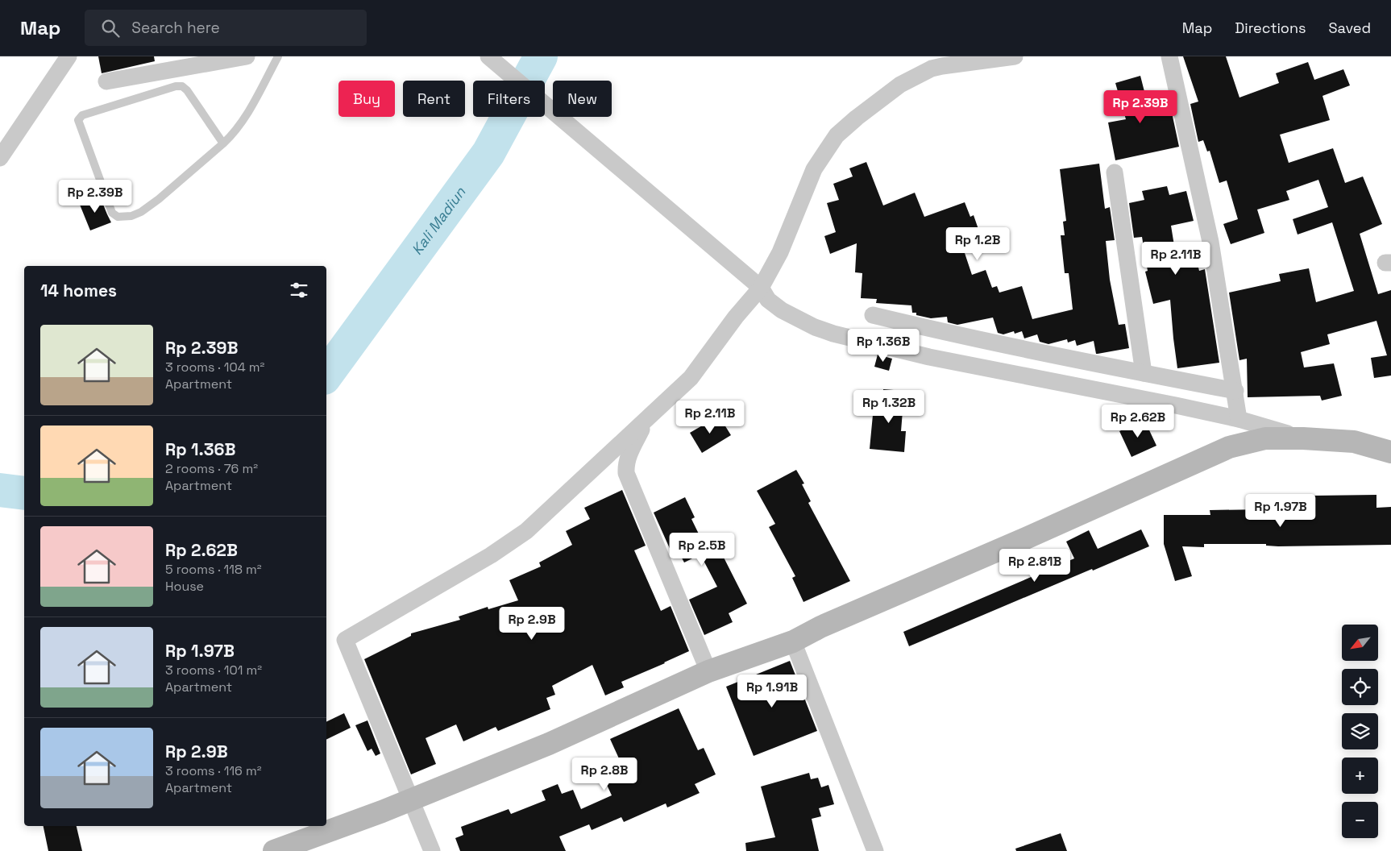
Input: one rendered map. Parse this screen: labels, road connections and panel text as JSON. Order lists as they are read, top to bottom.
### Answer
{
  "water": ["Kali Madiun"],
  "north": "bottom left",
  "page": {
    "header": "Map",
    "search": "Search here",
    "nav": ["Map", "Directions", "Saved"],
    "chip": [
      "Buy",
      "Rent",
      "Filters",
      "New"
    ],
    "price": [
      "Rp 2.39B",
      "Rp 2.39B",
      "Rp 1.2B",
      "Rp 2.11B",
      "Rp 1.36B",
      "Rp 1.32B",
      "Rp 2.11B",
      "Rp 2.62B",
      "Rp 1.97B",
      "Rp 2.5B",
      "Rp 2.81B",
      "Rp 2.9B",
      "Rp 1.91B",
      "Rp 2.8B"
    ],
    "heading": "14 homes",
    "list": [
      {
        "name": "Rp 2.39B",
        "note": "3 rooms · 104 m² · Apartment"
      },
      {
        "name": "Rp 1.36B",
        "note": "2 rooms · 76 m² · Apartment"
      },
      {
        "name": "Rp 2.62B",
        "note": "5 rooms · 118 m² · House"
      },
      {
        "name": "Rp 1.97B",
        "note": "3 rooms · 101 m² · Apartment"
      },
      {
        "name": "Rp 2.9B",
        "note": "3 rooms · 116 m² · Apartment"
      }
    ],
    "map_buttons": ["+", "−"]
  }
}
